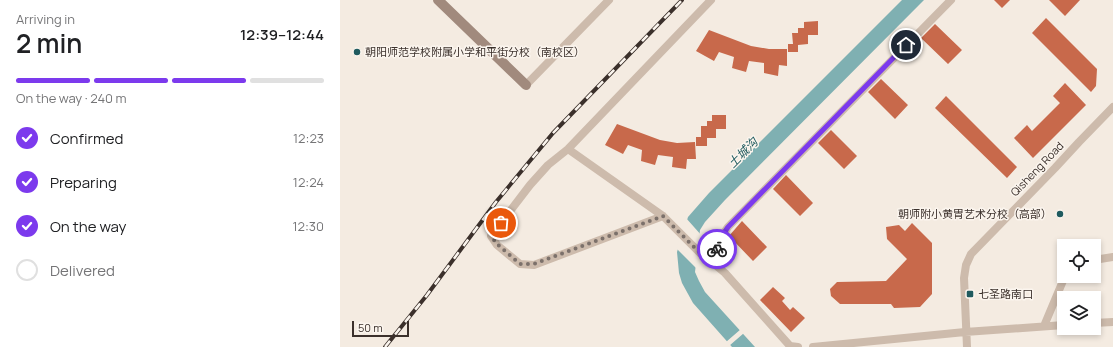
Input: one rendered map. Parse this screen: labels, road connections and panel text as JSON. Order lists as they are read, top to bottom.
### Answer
{
  "streets": {
    "street": ["Qisheng Road"]
  },
  "water": ["土城沟"],
  "places": {
    "other": ["朝阳师范学校附属小学和平街分校（南校区）", "朝师附小黄胄艺术分校（高部）"],
    "transit": ["七圣路南口"]
  },
  "scale_bar": "50 m",
  "page": {
    "heading": ["2 min", "Arriving in", "12:39–12:44"],
    "bar": "On the way · 240 m",
    "list": [
      ["Confirmed", "12:23"],
      ["Preparing", "12:24"],
      ["On the way", "12:30"],
      "Delivered"
    ],
    "scale": "50 m"
  }
}
